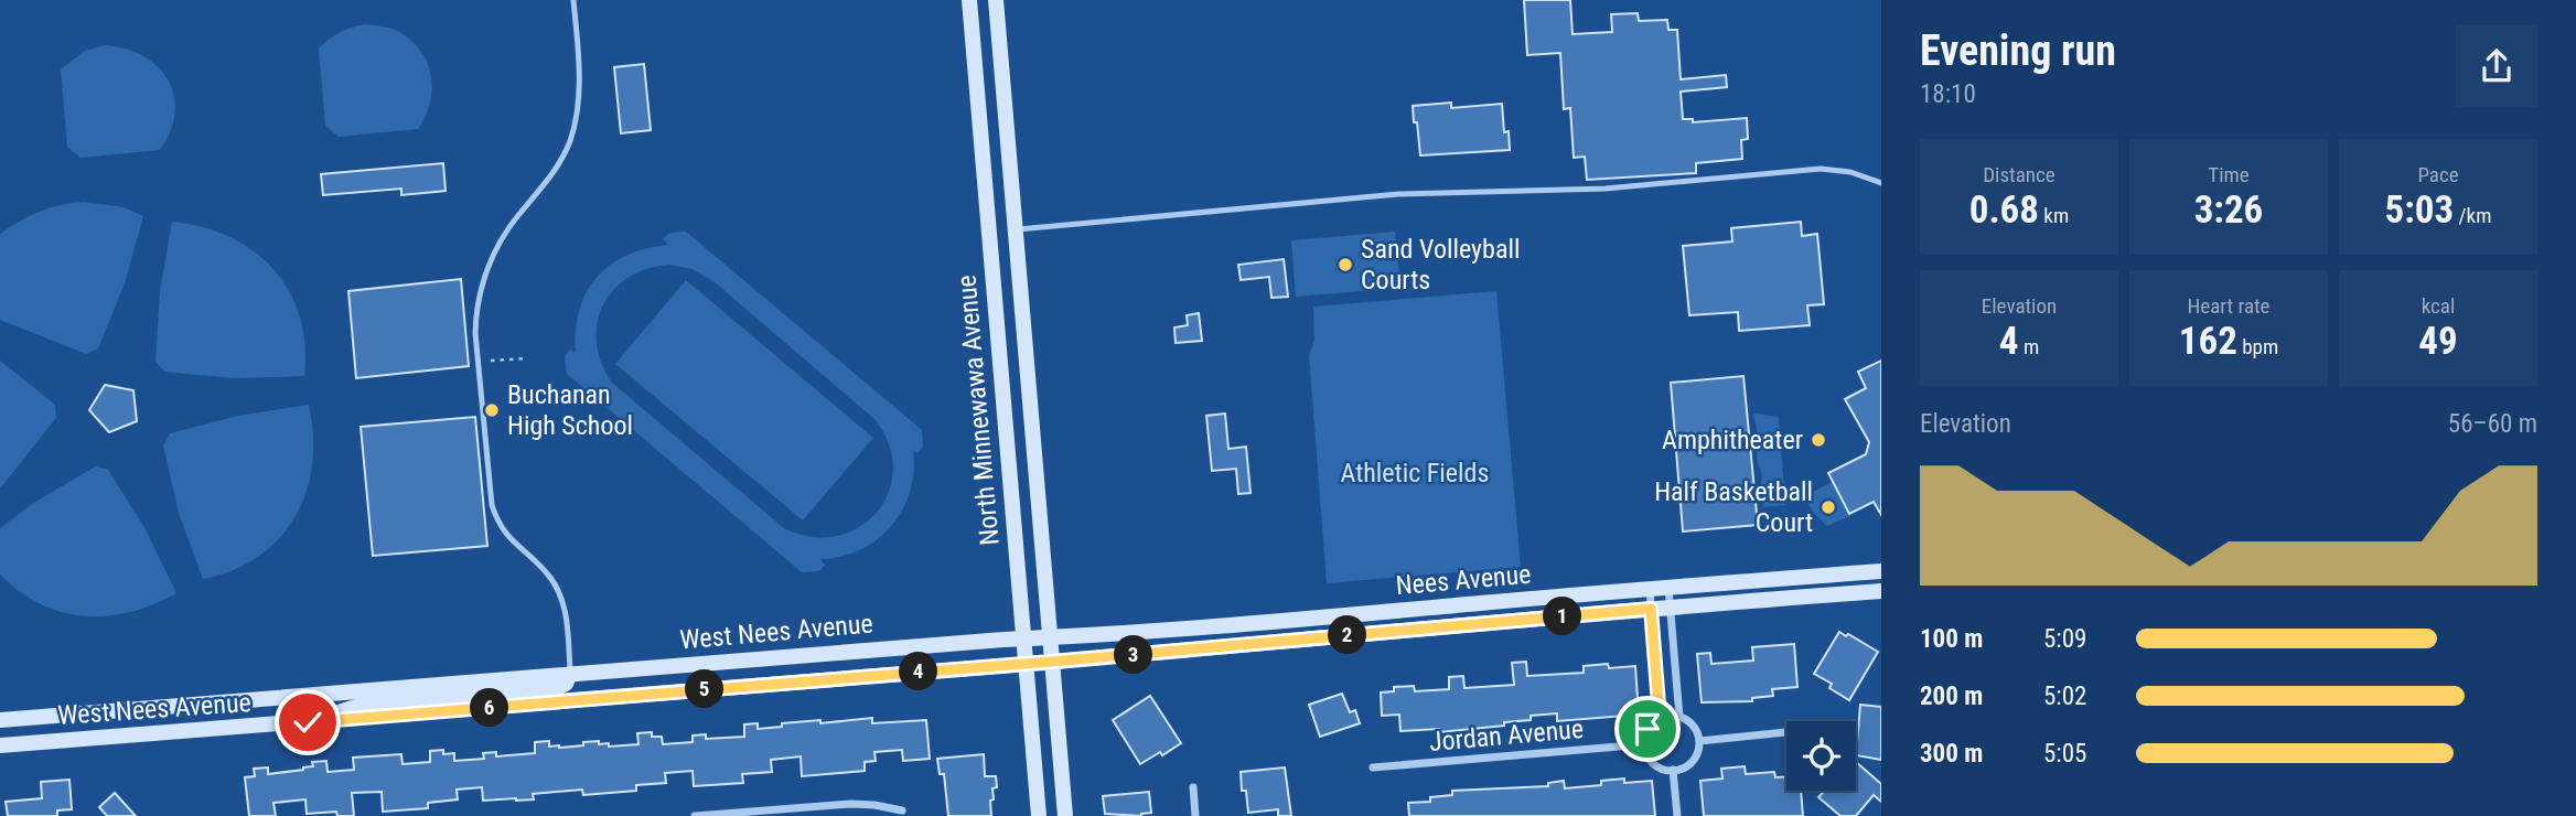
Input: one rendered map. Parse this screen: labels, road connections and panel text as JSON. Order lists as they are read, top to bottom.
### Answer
{
  "streets": {
    "main road": ["North Minnewawa Avenue", "Nees Avenue", "West Nees Avenue"],
    "street": ["Jordan Avenue"]
  },
  "crossings": [
    ["North Minnewawa Avenue", "Nees Avenue"],
    ["North Minnewawa Avenue", "West Nees Avenue"],
    ["Nees Avenue", "West Nees Avenue"]
  ],
  "parks": ["Athletic Fields"],
  "places": [
    "Sand Volleyball Courts",
    "Buchanan High School",
    "Amphitheater",
    "Half Basketball Court"
  ],
  "page": {
    "heading": ["Evening run", "18:10"],
    "stats": [
      ["Distance", "0.68 km"],
      ["Time", "3:26"],
      ["Pace", "5:03 /km"],
      ["Elevation", "4 m"],
      ["Heart rate", "162 bpm"],
      ["kcal", "49"]
    ],
    "chart": ["Elevation", "56–60 m"],
    "pins": [
      "1",
      "2",
      "3",
      "4",
      "5",
      "6"
    ],
    "list": [
      {
        "name": "100 m",
        "note": "5:09"
      },
      {
        "name": "200 m",
        "note": "5:02"
      },
      {
        "name": "300 m",
        "note": "5:05"
      }
    ]
  }
}
